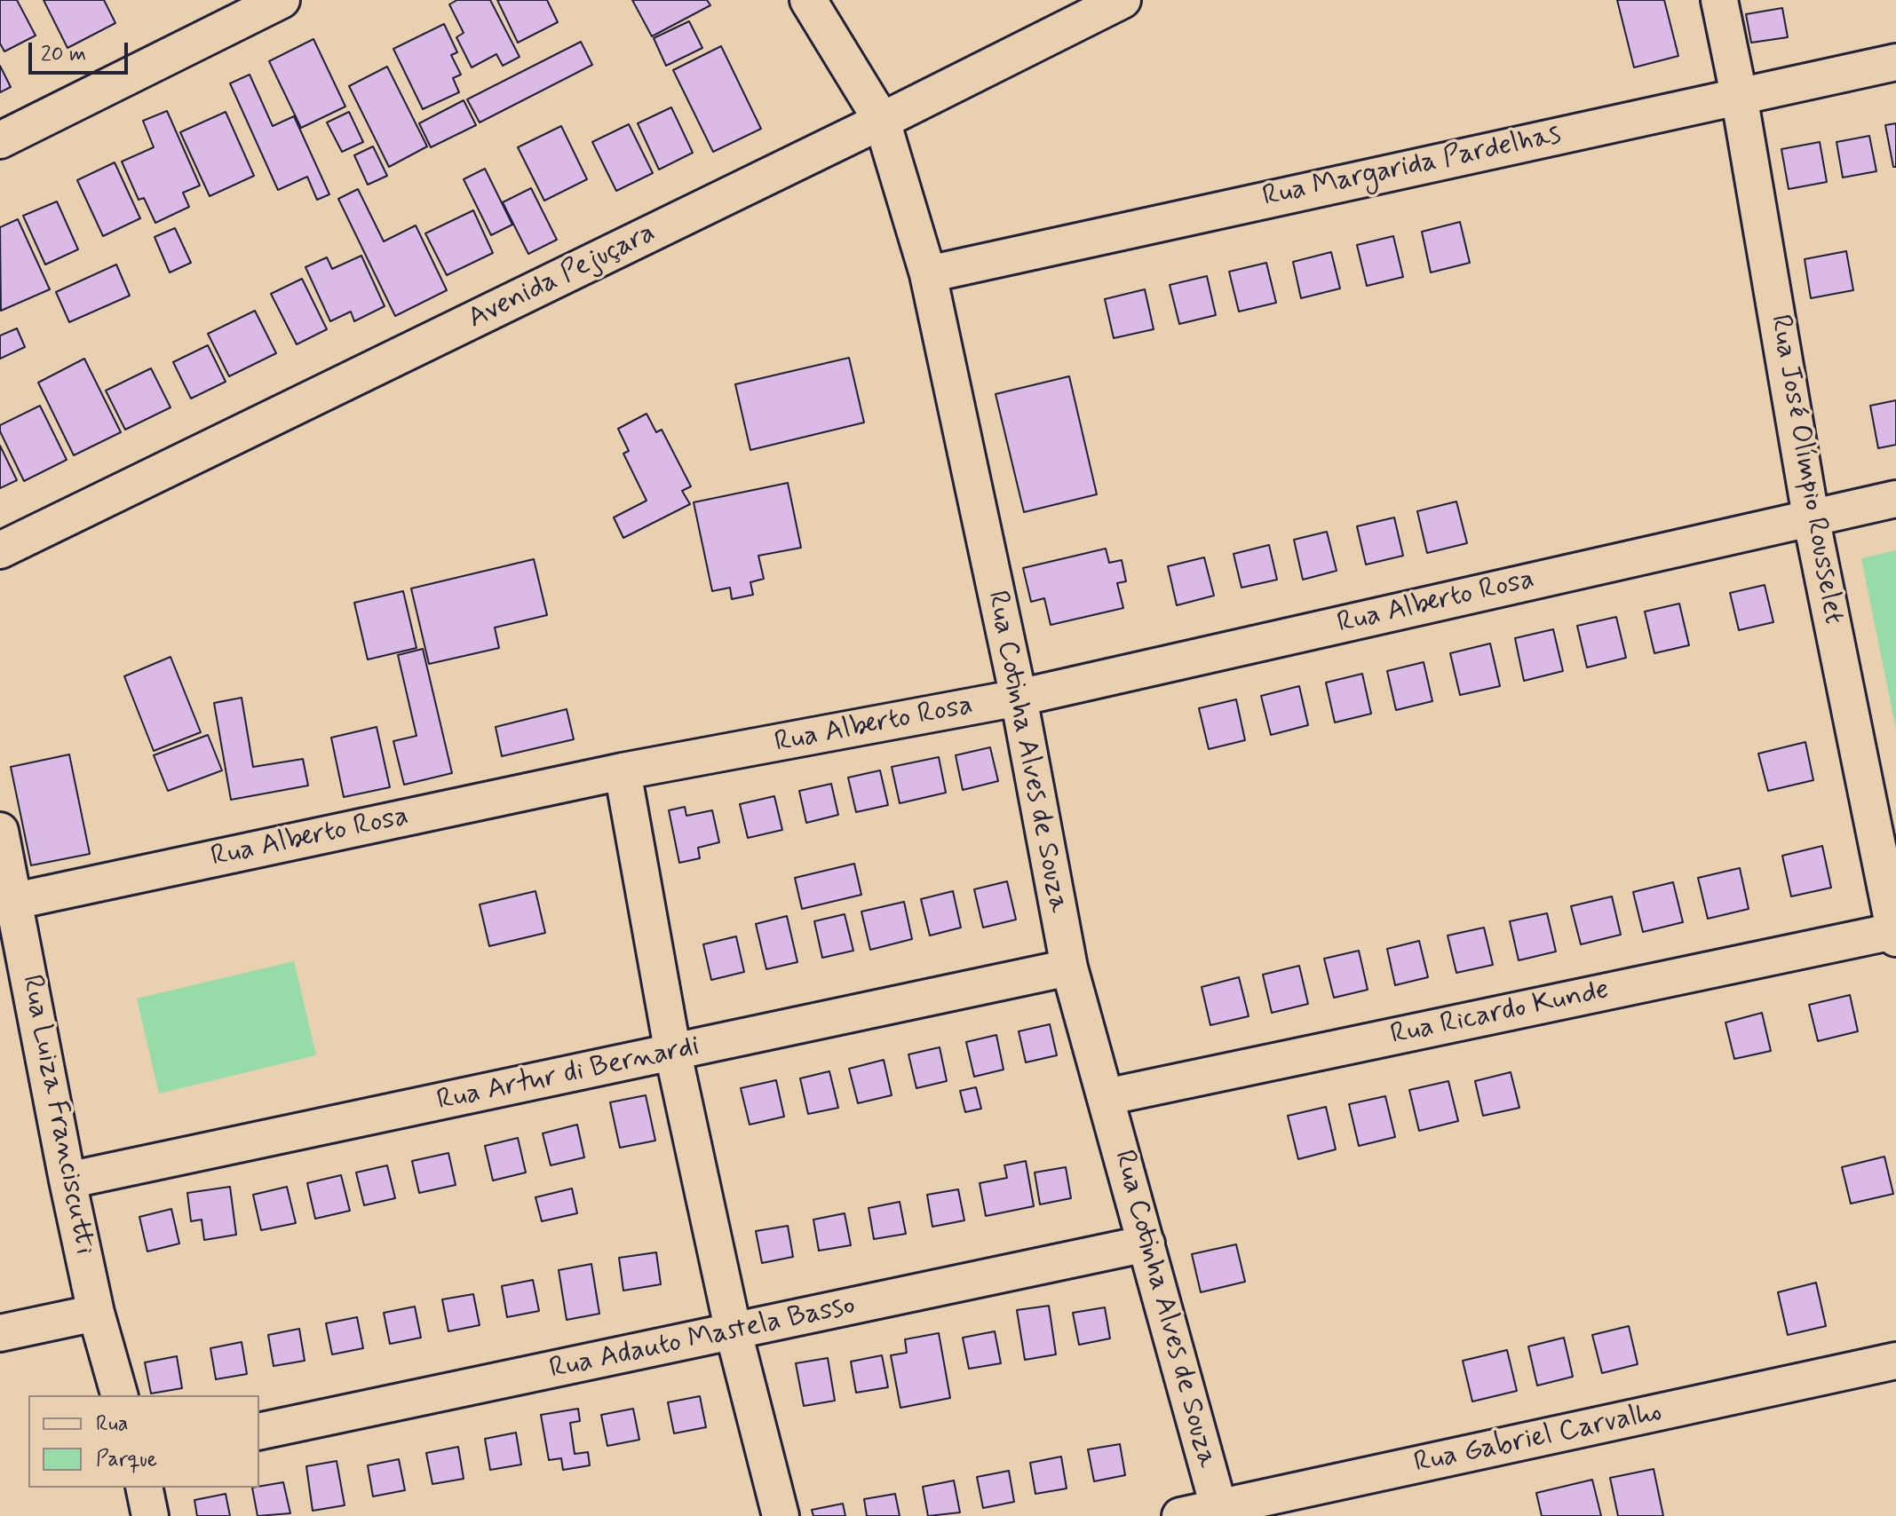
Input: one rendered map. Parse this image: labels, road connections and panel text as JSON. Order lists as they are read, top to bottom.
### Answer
{
  "streets": {
    "street": [
      "Rua Margarida Pardelhas",
      "Avenida Pejuçara",
      "Rua José Olímpio Rousselet",
      "Rua Alberto Rosa",
      "Rua Cotinha Alves de Souza",
      "Rua Ricardo Kunde",
      "Rua Artur di Bernardi",
      "Rua Luiza Franciscutti",
      "Rua Adauto Mastela Basso",
      "Rua Gabriel Carvalho"
    ]
  },
  "crossings": [
    ["Rua Margarida Pardelhas", "Rua José Olímpio Rousselet"],
    ["Rua Margarida Pardelhas", "Rua Cotinha Alves de Souza"],
    ["Avenida Pejuçara", "Rua Cotinha Alves de Souza"],
    ["Rua José Olímpio Rousselet", "Rua Alberto Rosa"],
    ["Rua José Olímpio Rousselet", "Rua Ricardo Kunde"],
    ["Rua Alberto Rosa", "Rua Cotinha Alves de Souza"],
    ["Rua Alberto Rosa", "Rua Luiza Franciscutti"],
    ["Rua Cotinha Alves de Souza", "Rua Ricardo Kunde"],
    ["Rua Cotinha Alves de Souza", "Rua Artur di Bernardi"],
    ["Rua Cotinha Alves de Souza", "Rua Adauto Mastela Basso"],
    ["Rua Cotinha Alves de Souza", "Rua Gabriel Carvalho"],
    ["Rua Artur di Bernardi", "Rua Luiza Franciscutti"]
  ],
  "legend": ["Rua", "Parque"],
  "scale_bar": "20 m"
}
